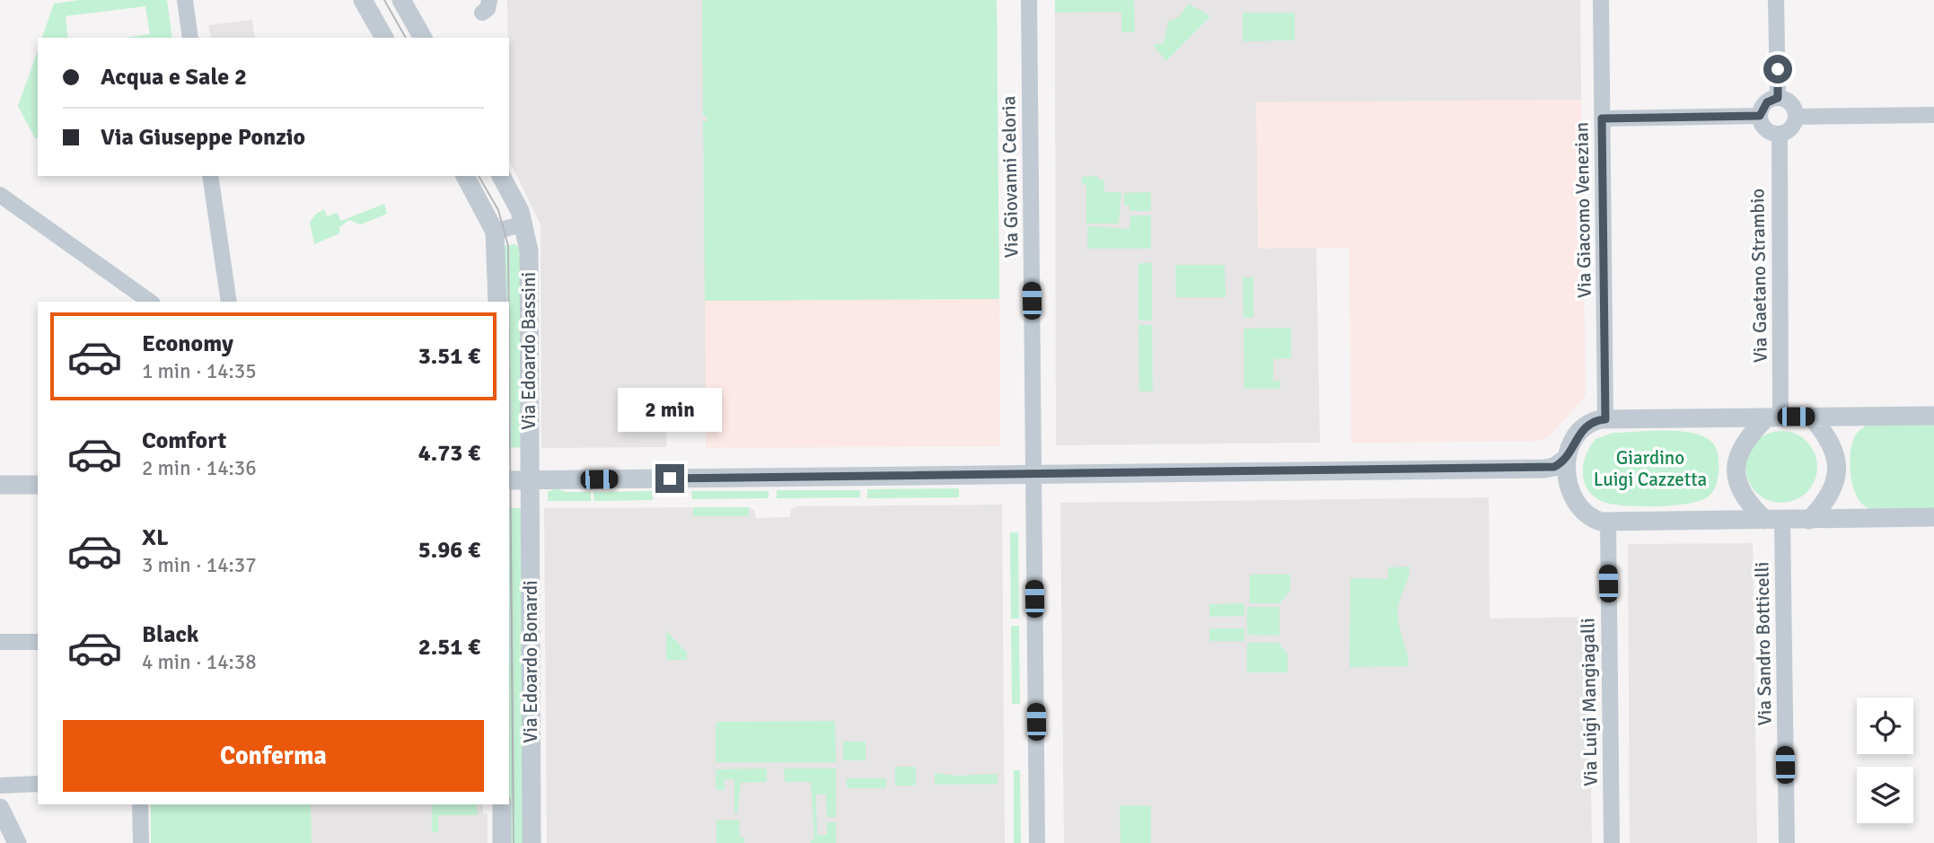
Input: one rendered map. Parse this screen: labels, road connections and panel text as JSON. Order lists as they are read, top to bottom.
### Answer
{
  "streets": {
    "street": [
      "Via Giovanni Celoria",
      "Via Giacomo Venezian",
      "Via Gaetano Strambio",
      "Via Edoardo Bassini",
      "Via Sandro Botticelli",
      "Via Edoardo Bonardi",
      "Via Luigi Mangiagalli"
    ]
  },
  "crossings": [
    ["Via Gaetano Strambio", "Via Sandro Botticelli"],
    ["Via Edoardo Bassini", "Via Edoardo Bonardi"]
  ],
  "parks": ["Giardino Luigi Cazzetta"],
  "page": {
    "banner": ["Acqua e Sale 2", "Via Giuseppe Ponzio"],
    "list": [
      {
        "name": "Economy",
        "note": "1 min · 14:35",
        "value": "3.51 €"
      },
      {
        "name": "Comfort",
        "note": "2 min · 14:36",
        "value": "4.73 €"
      },
      {
        "name": "XL",
        "note": "3 min · 14:37",
        "value": "5.96 €"
      },
      {
        "name": "Black",
        "note": "4 min · 14:38",
        "value": "2.51 €"
      }
    ],
    "bubble": "2 min",
    "buttons": "Conferma"
  }
}
